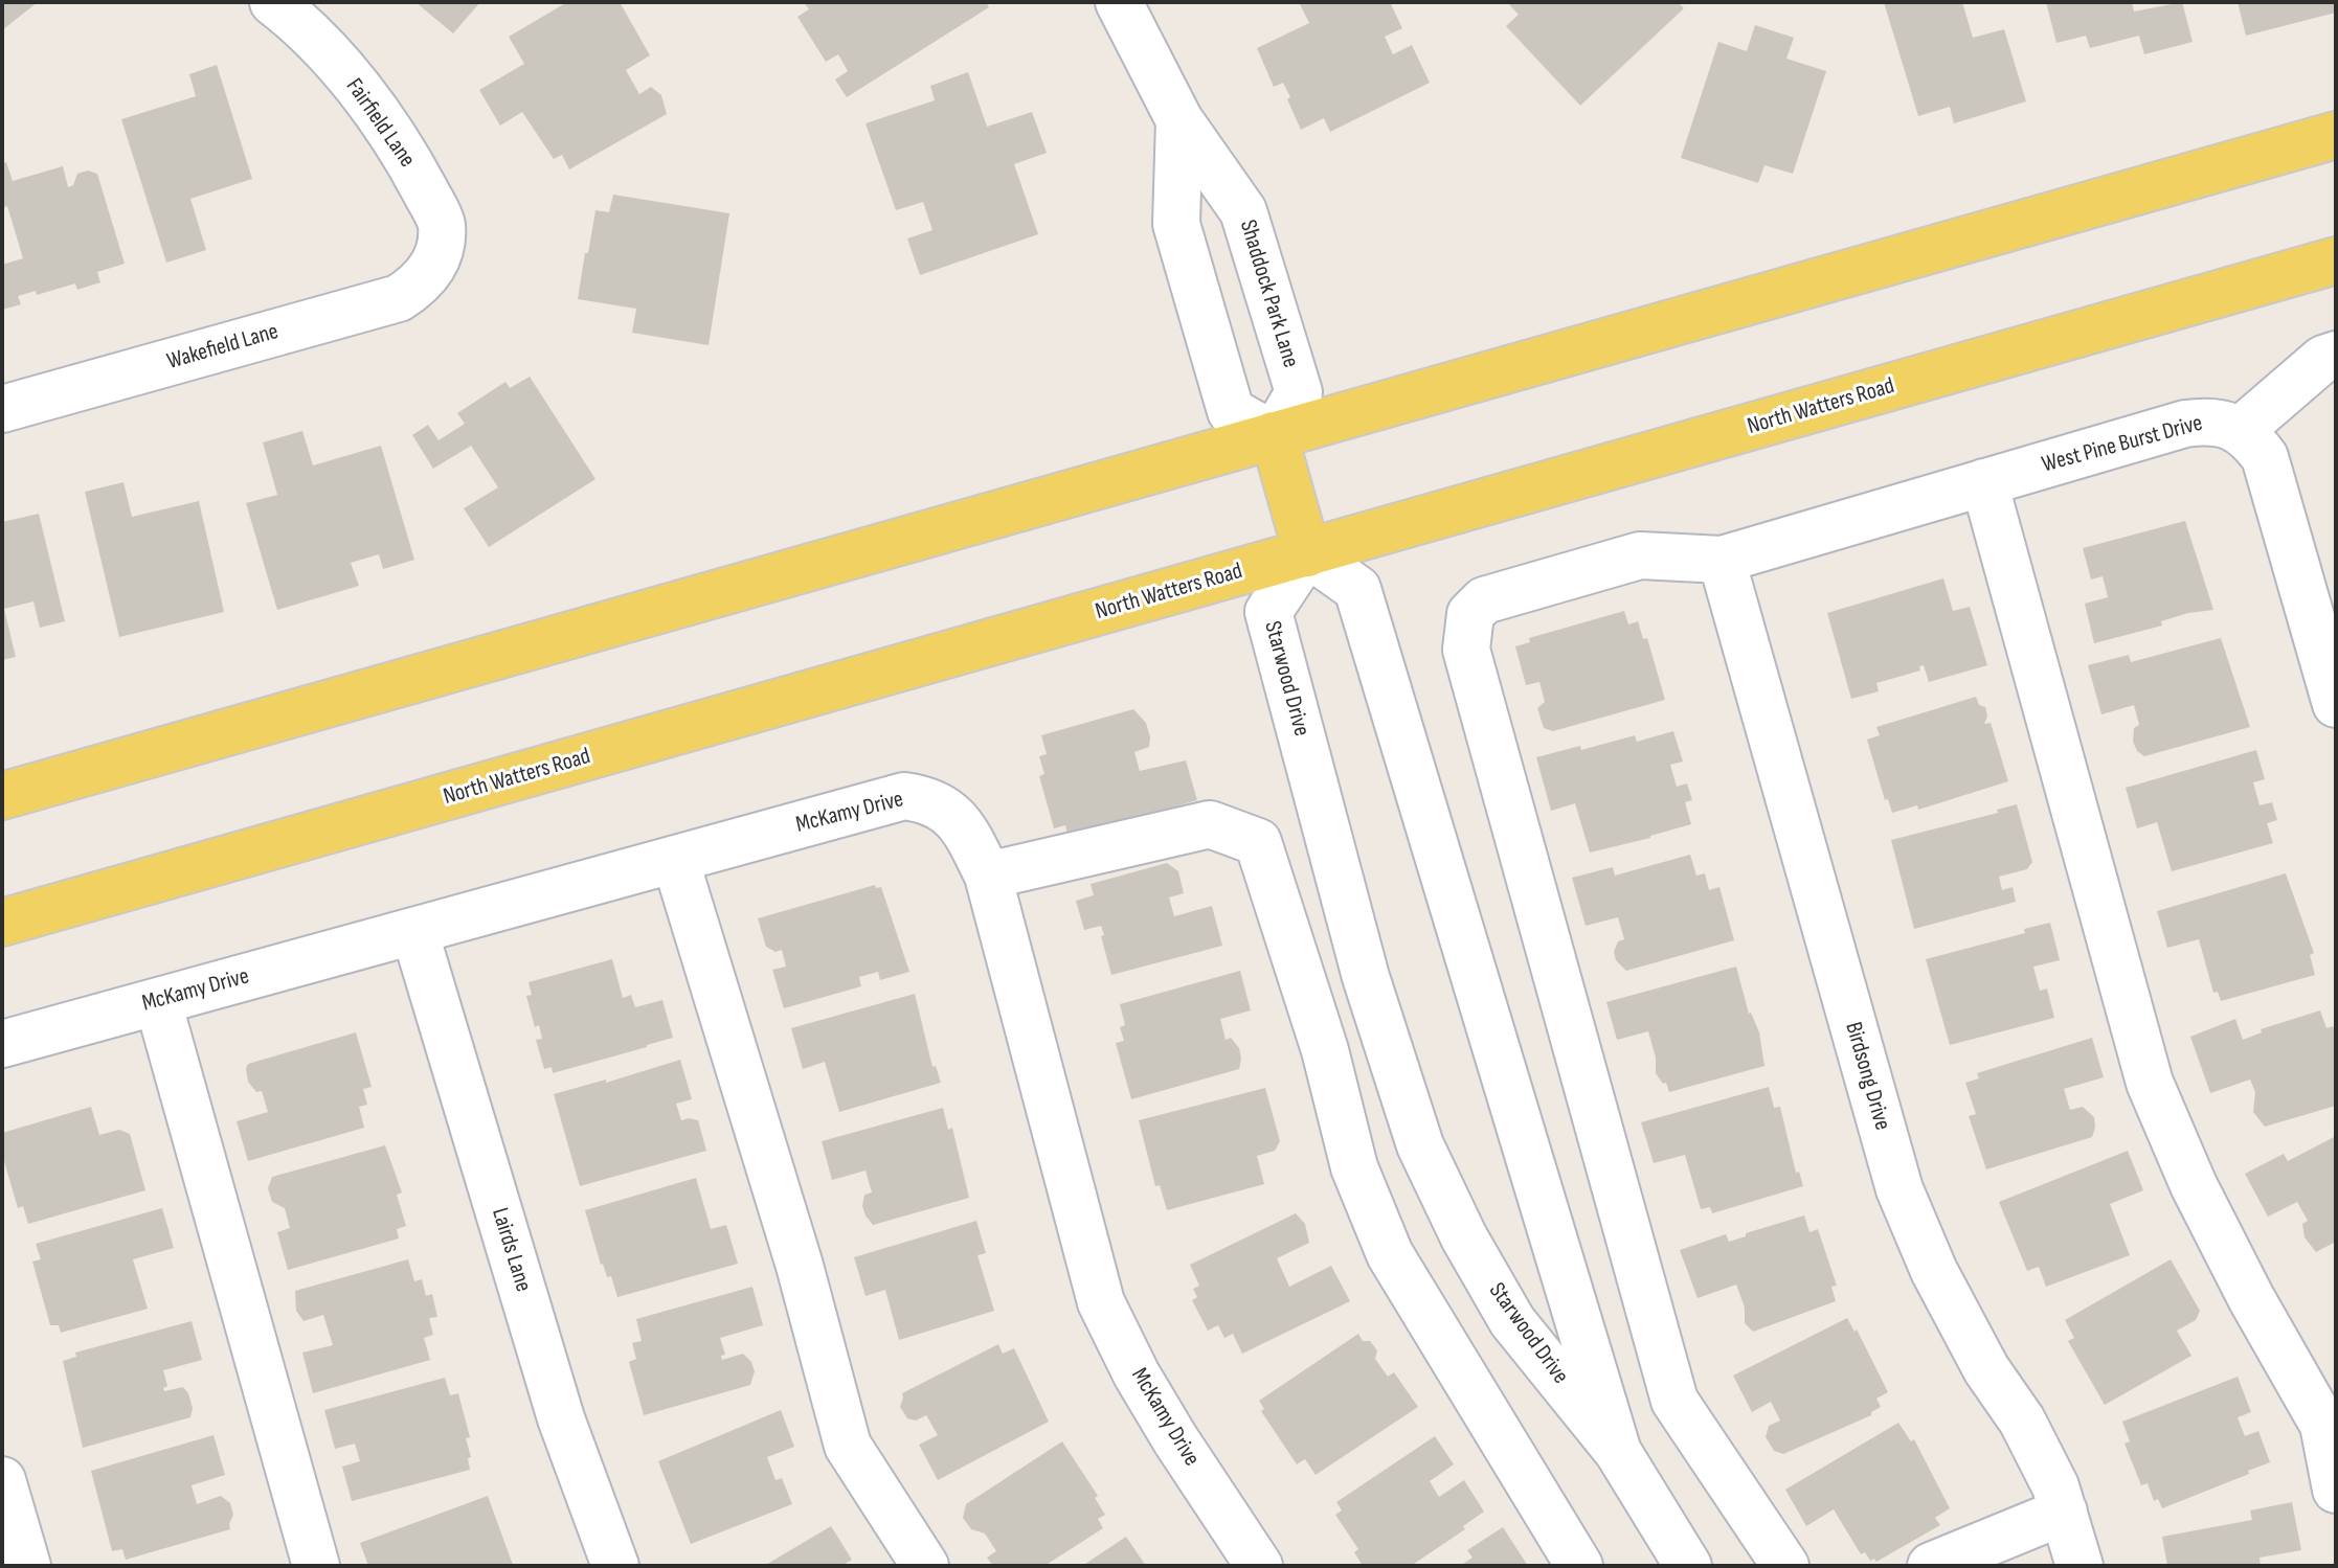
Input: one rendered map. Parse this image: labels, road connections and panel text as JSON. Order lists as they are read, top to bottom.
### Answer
{
  "streets": {
    "main road": ["North Watters Road"],
    "street": [
      "Fairfield Lane",
      "Shaddock Park Lane",
      "Wakefield Lane",
      "West Pine Burst Drive",
      "Starwood Drive",
      "McKamy Drive",
      "Birdsong Drive",
      "Lairds Lane"
    ]
  },
  "crossings": [
    ["Fairfield Lane", "Wakefield Lane"],
    ["North Watters Road", "Starwood Drive"],
    ["West Pine Burst Drive", "Birdsong Drive"],
    ["McKamy Drive", "Lairds Lane"]
  ]
}
